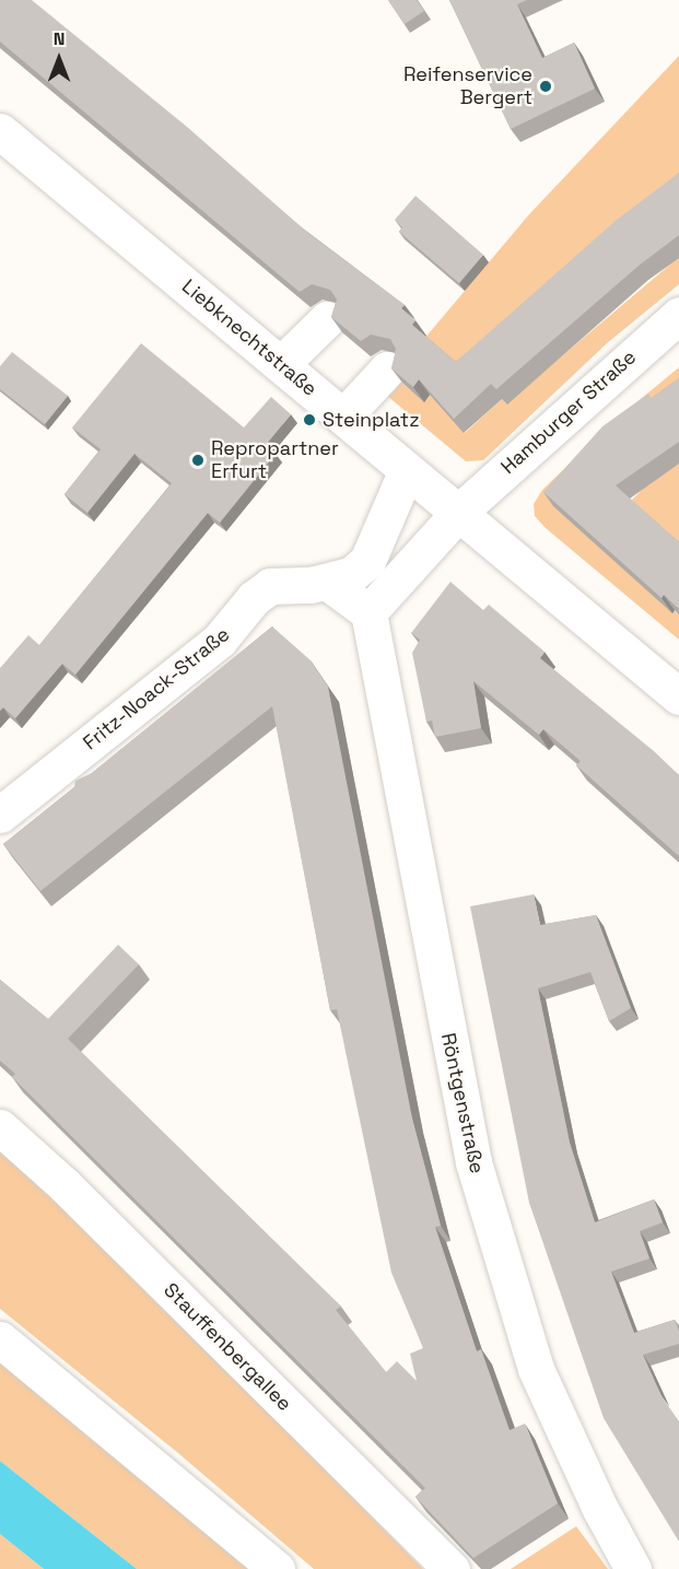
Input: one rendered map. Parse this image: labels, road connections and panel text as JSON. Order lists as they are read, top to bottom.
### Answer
{
  "streets": {
    "street": [
      "Liebknechtstraße",
      "Hamburger Straße",
      "Fritz-Noack-Straße",
      "Röntgenstraße",
      "Stauffenbergallee"
    ]
  },
  "crossings": [
    ["Liebknechtstraße", "Hamburger Straße"],
    ["Liebknechtstraße", "Fritz-Noack-Straße"]
  ],
  "places": ["Reifenservice Bergert", "Steinplatz", "Repropartner Erfurt"],
  "north": "top"
}
